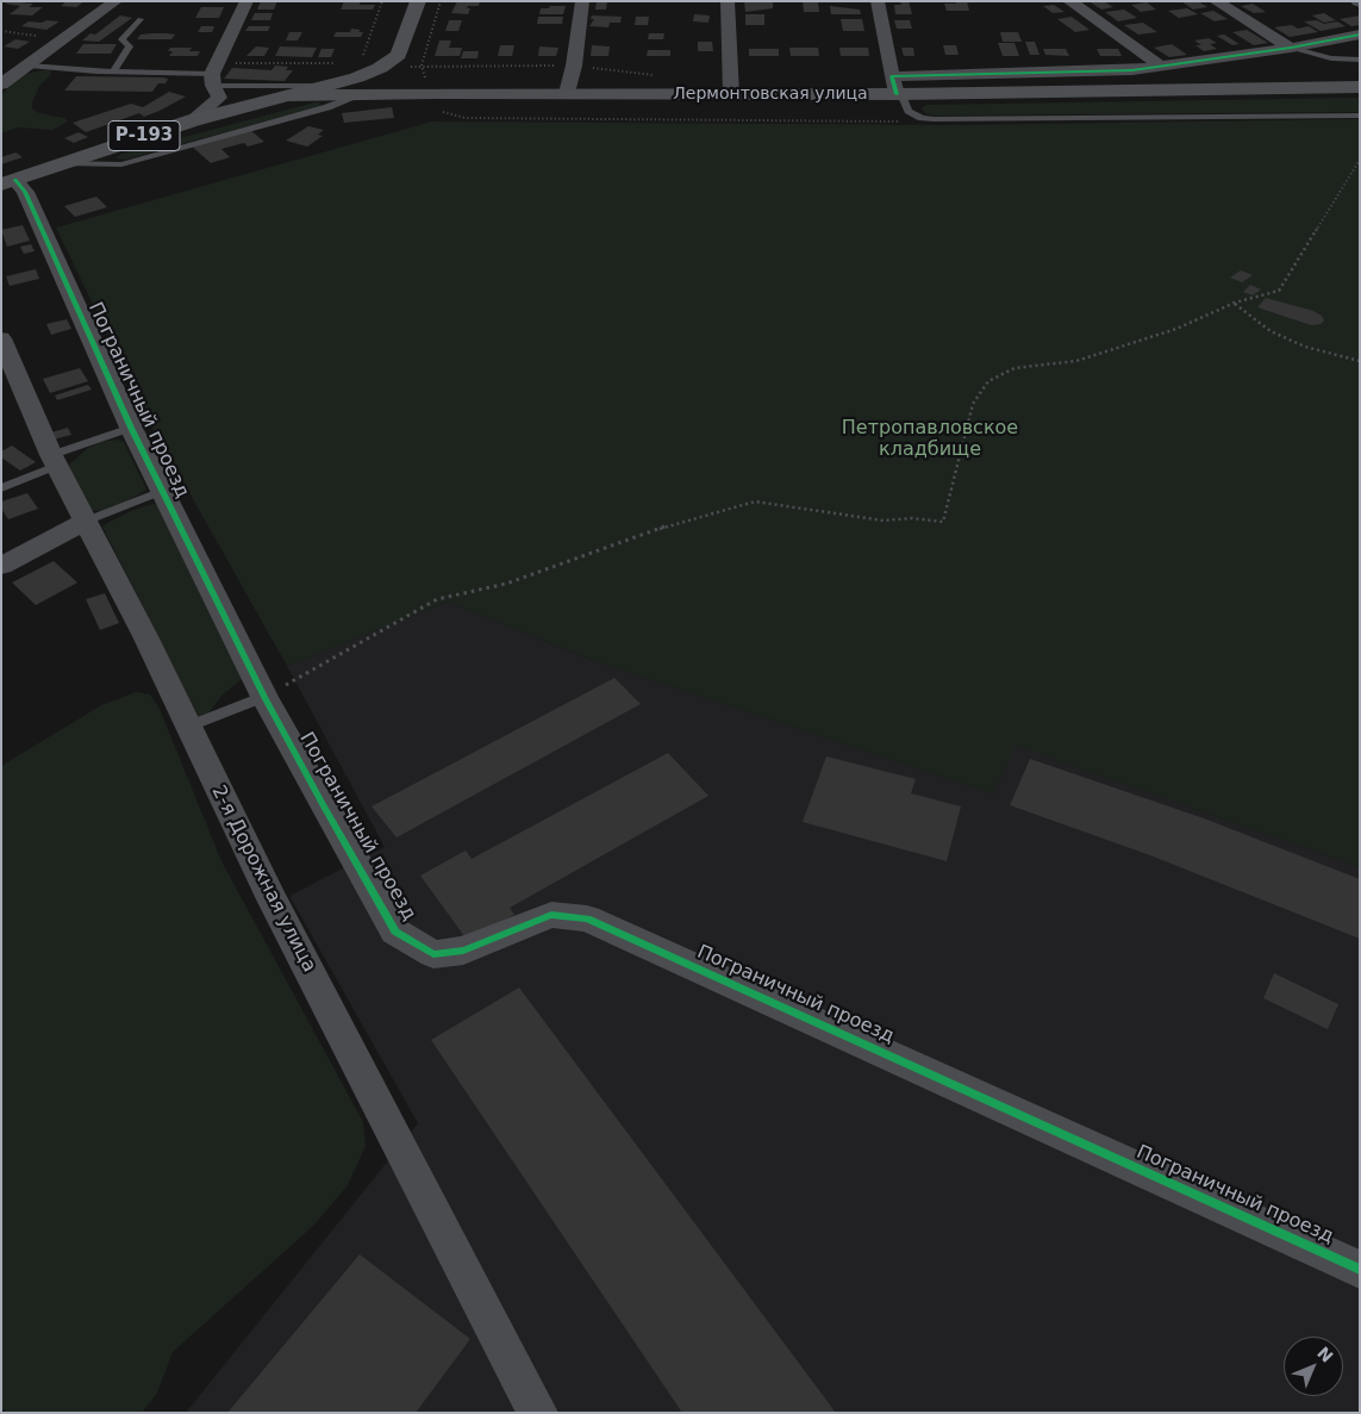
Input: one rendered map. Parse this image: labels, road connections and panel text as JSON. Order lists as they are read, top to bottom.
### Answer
{
  "streets": {
    "main road": ["Лермонтовская улица", "Р-193"],
    "street": ["Пограничный проезд", "2-я Дорожная улица"]
  },
  "crossings": [
    ["Лермонтовская улица", "Р-193"],
    ["Р-193", "Пограничный проезд"]
  ],
  "parks": ["Петропавловское кладбище"],
  "north": "top right"
}
